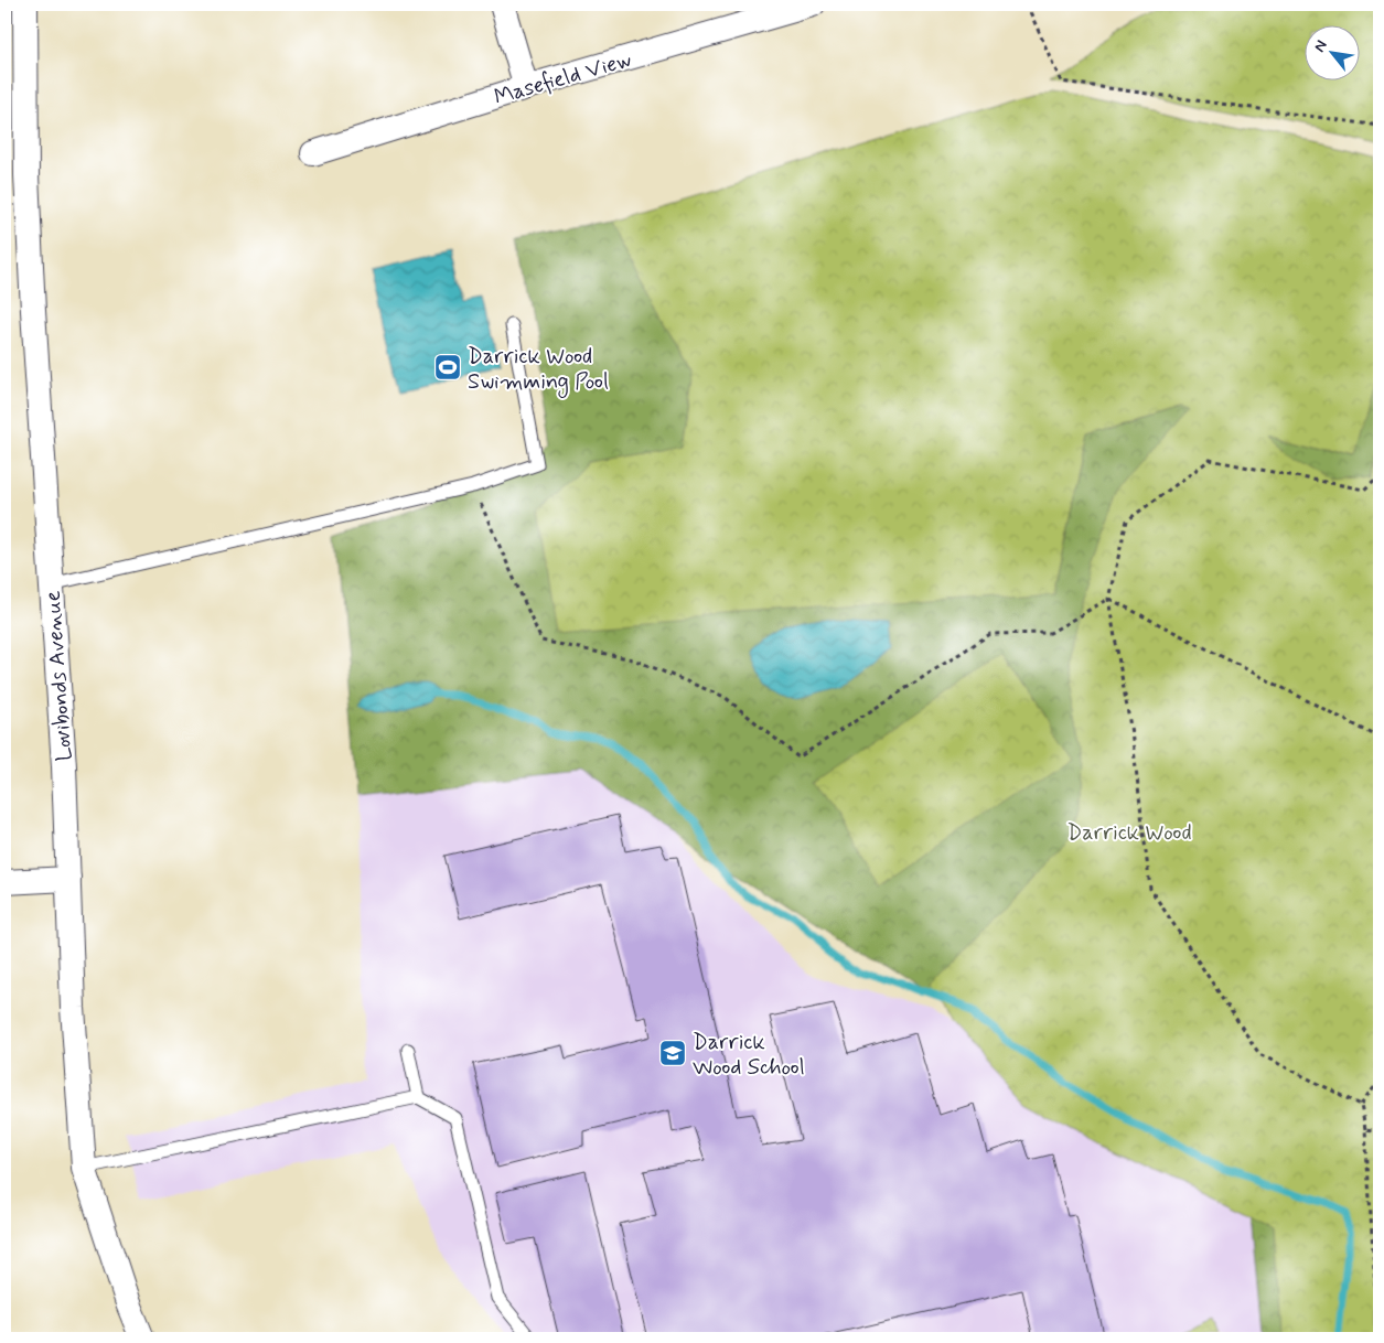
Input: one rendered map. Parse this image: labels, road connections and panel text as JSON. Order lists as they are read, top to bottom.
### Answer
{
  "streets": {
    "street": ["Masefield View", "Lovibonds Avenue"]
  },
  "parks": ["Darrick Wood"],
  "places": {
    "sports": ["Darrick Wood Swimming Pool"],
    "school or university": ["Darrick Wood School"]
  },
  "north": "top left"
}
